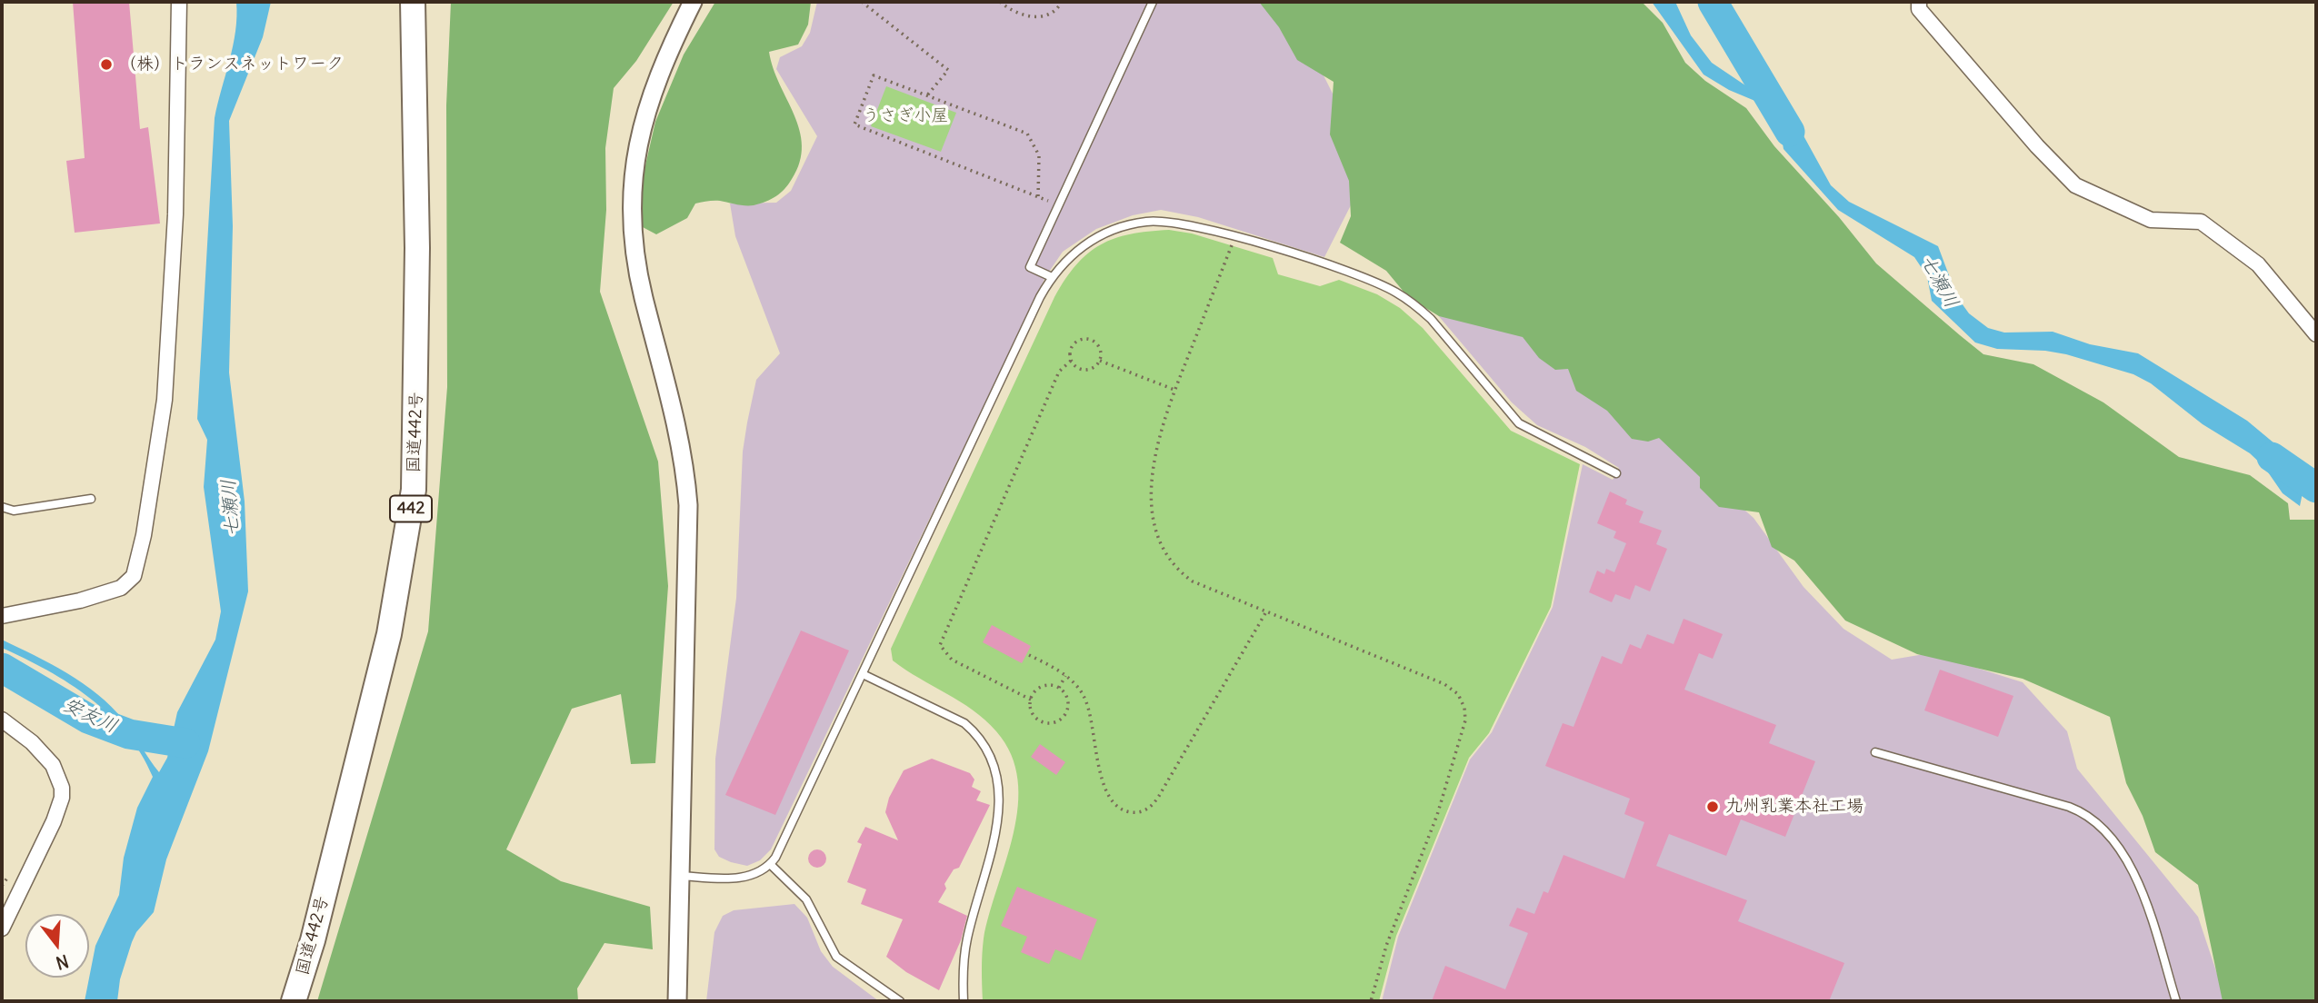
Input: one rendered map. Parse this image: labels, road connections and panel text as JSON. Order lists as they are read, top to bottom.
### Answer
{
  "streets": {
    "highway": ["国道442号", "442"]
  },
  "water": ["七瀬川", "安友川"],
  "parks": ["うさぎ小屋"],
  "places": ["（株）トランスネットワーク", "九州乳業本社工場"],
  "north": "bottom"
}
